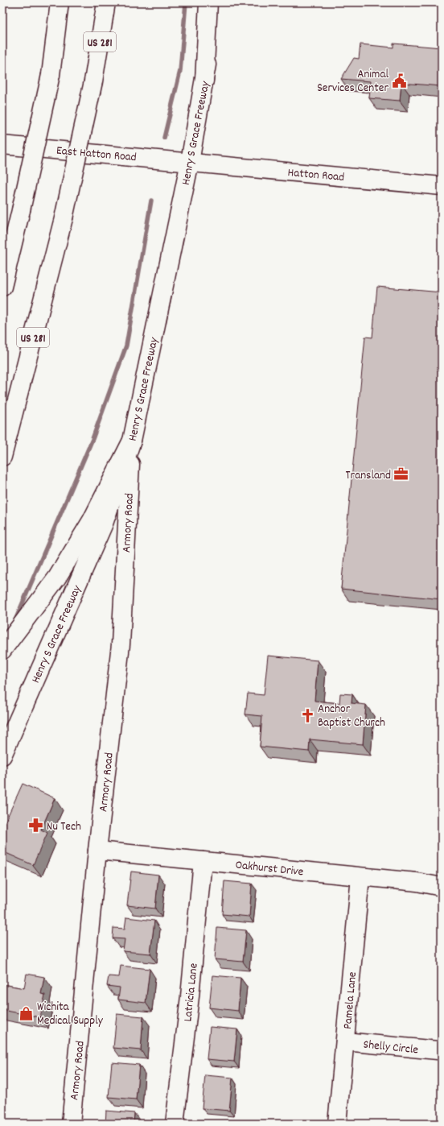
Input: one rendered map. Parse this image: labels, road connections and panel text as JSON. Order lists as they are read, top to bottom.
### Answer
{
  "streets": {
    "main road": [
      "US 281",
      "Henry S Grace Freeway",
      "East Hatton Road",
      "Hatton Road",
      "Armory Road",
      "Oakhurst Drive",
      "Latricia Lane",
      "Pamela Lane",
      "Shelly Circle"
    ]
  },
  "crossings": [
    ["Henry S Grace Freeway", "East Hatton Road"],
    ["Henry S Grace Freeway", "Hatton Road"],
    ["Henry S Grace Freeway", "Armory Road"],
    ["East Hatton Road", "Hatton Road"],
    ["Armory Road", "Oakhurst Drive"],
    ["Oakhurst Drive", "Latricia Lane"],
    ["Oakhurst Drive", "Pamela Lane"],
    ["Pamela Lane", "Shelly Circle"]
  ],
  "places": {
    "public building": ["Animal Services Center"],
    "office": ["Transland"],
    "church": ["Anchor Baptist Church"],
    "pharmacy": ["Nu Tech"],
    "shop": ["Wichita Medical Supply"]
  }
}
